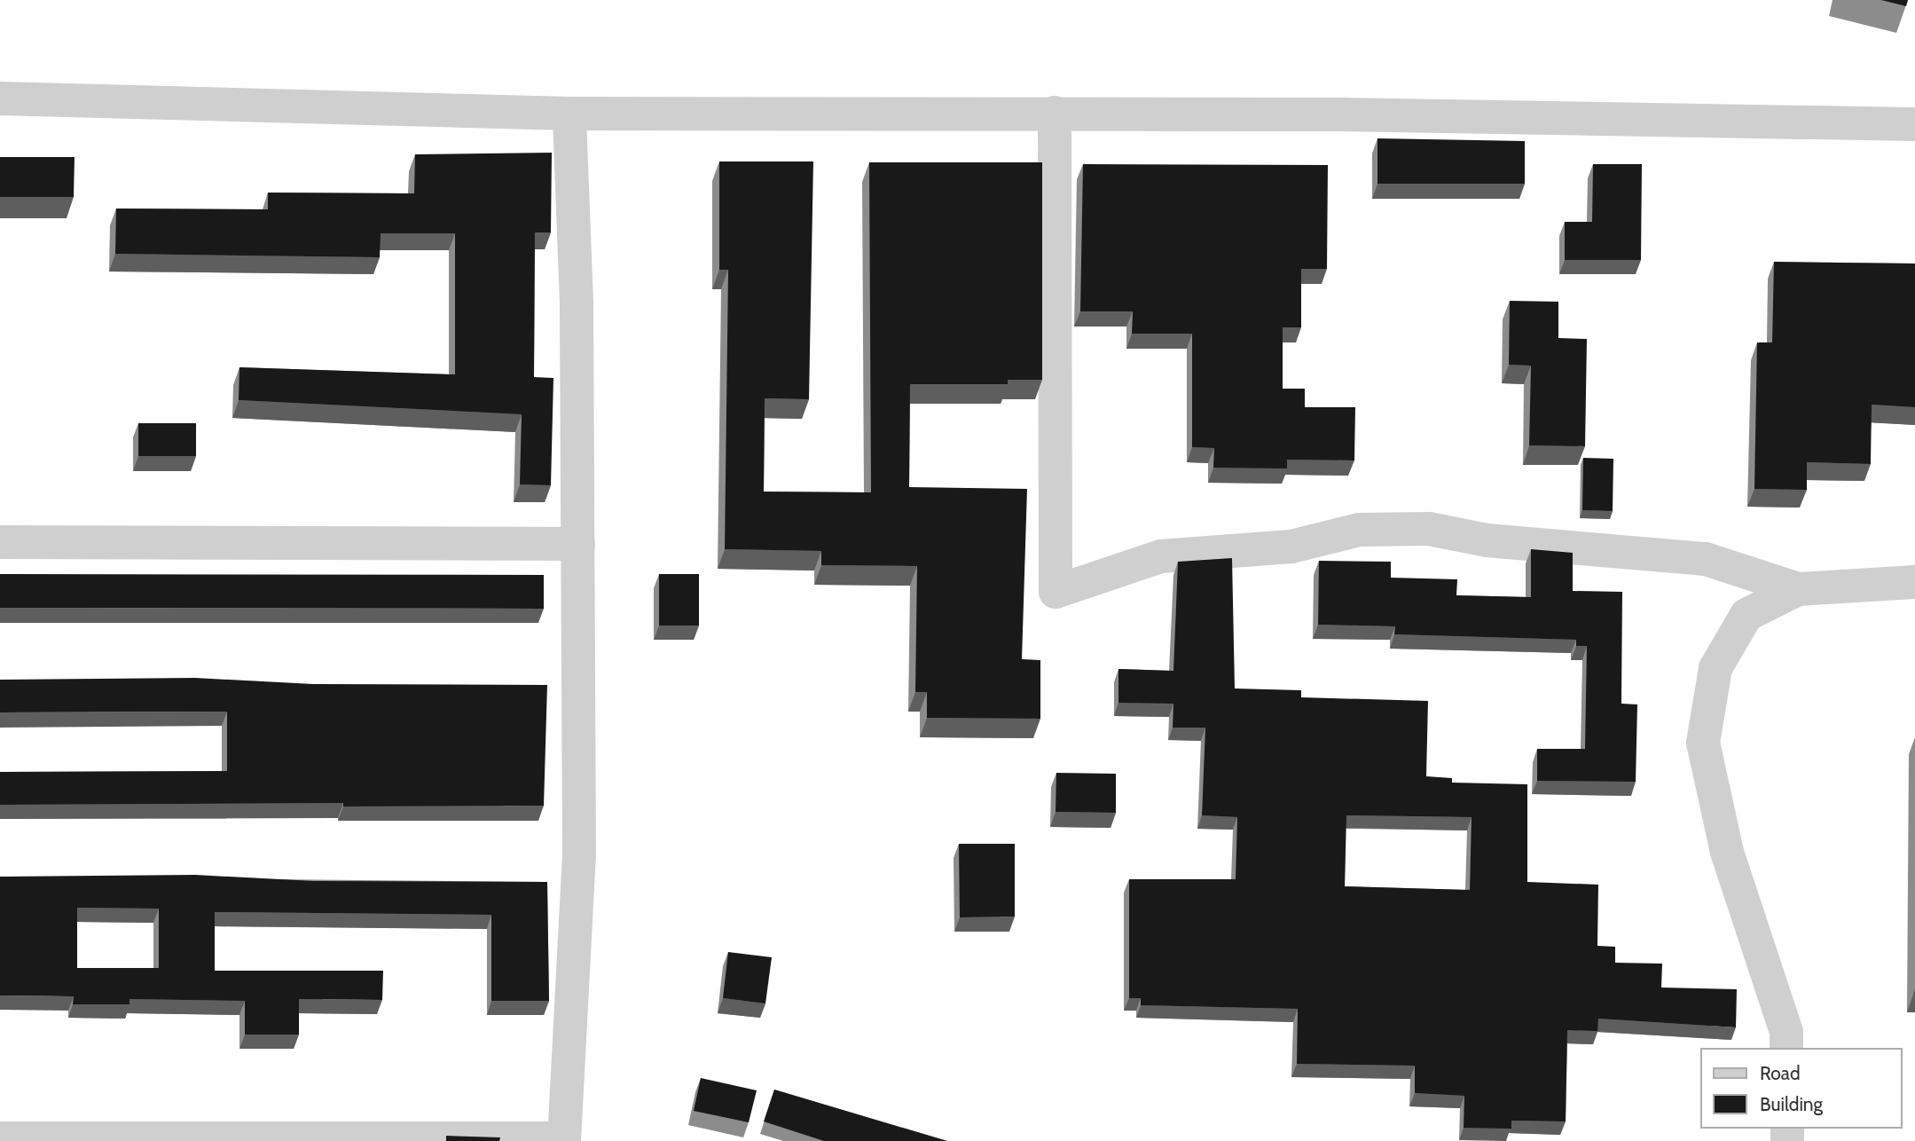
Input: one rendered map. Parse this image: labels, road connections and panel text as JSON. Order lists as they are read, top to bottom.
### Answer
{
  "legend": ["Road", "Building"]
}
